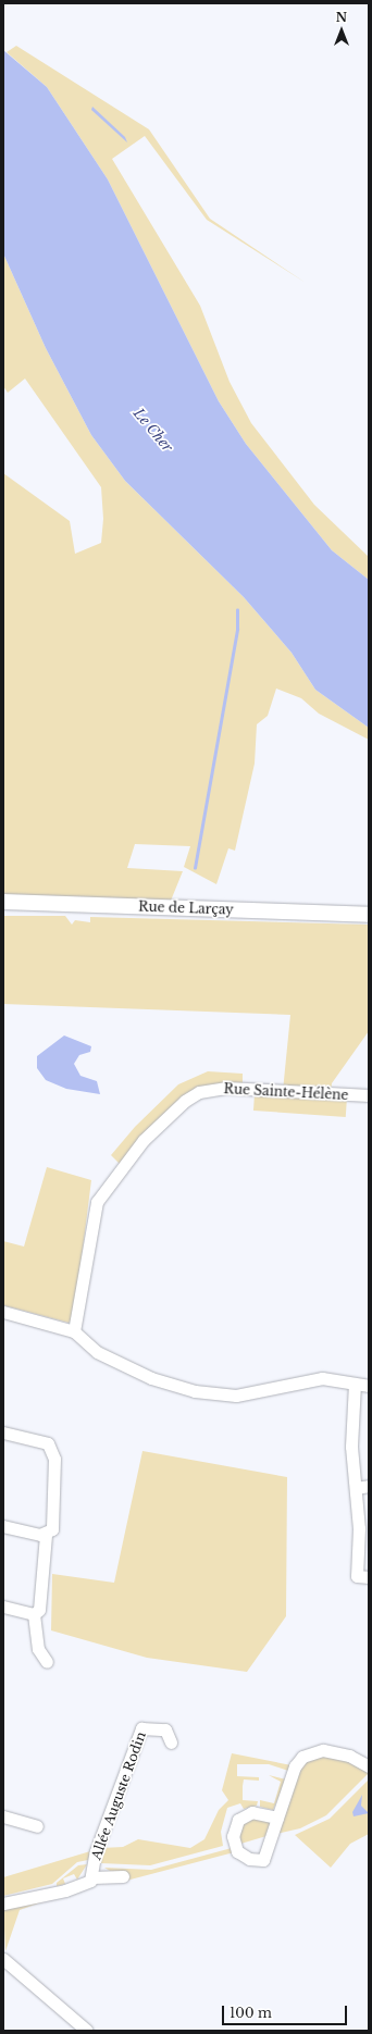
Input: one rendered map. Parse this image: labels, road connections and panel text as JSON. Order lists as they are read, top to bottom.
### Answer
{
  "streets": {
    "main road": ["Rue de Larçay"],
    "street": ["Rue Sainte-Hélène", "Allée Auguste Rodin"]
  },
  "water": ["Le Cher"],
  "scale_bar": "100 m",
  "north": "top"
}
